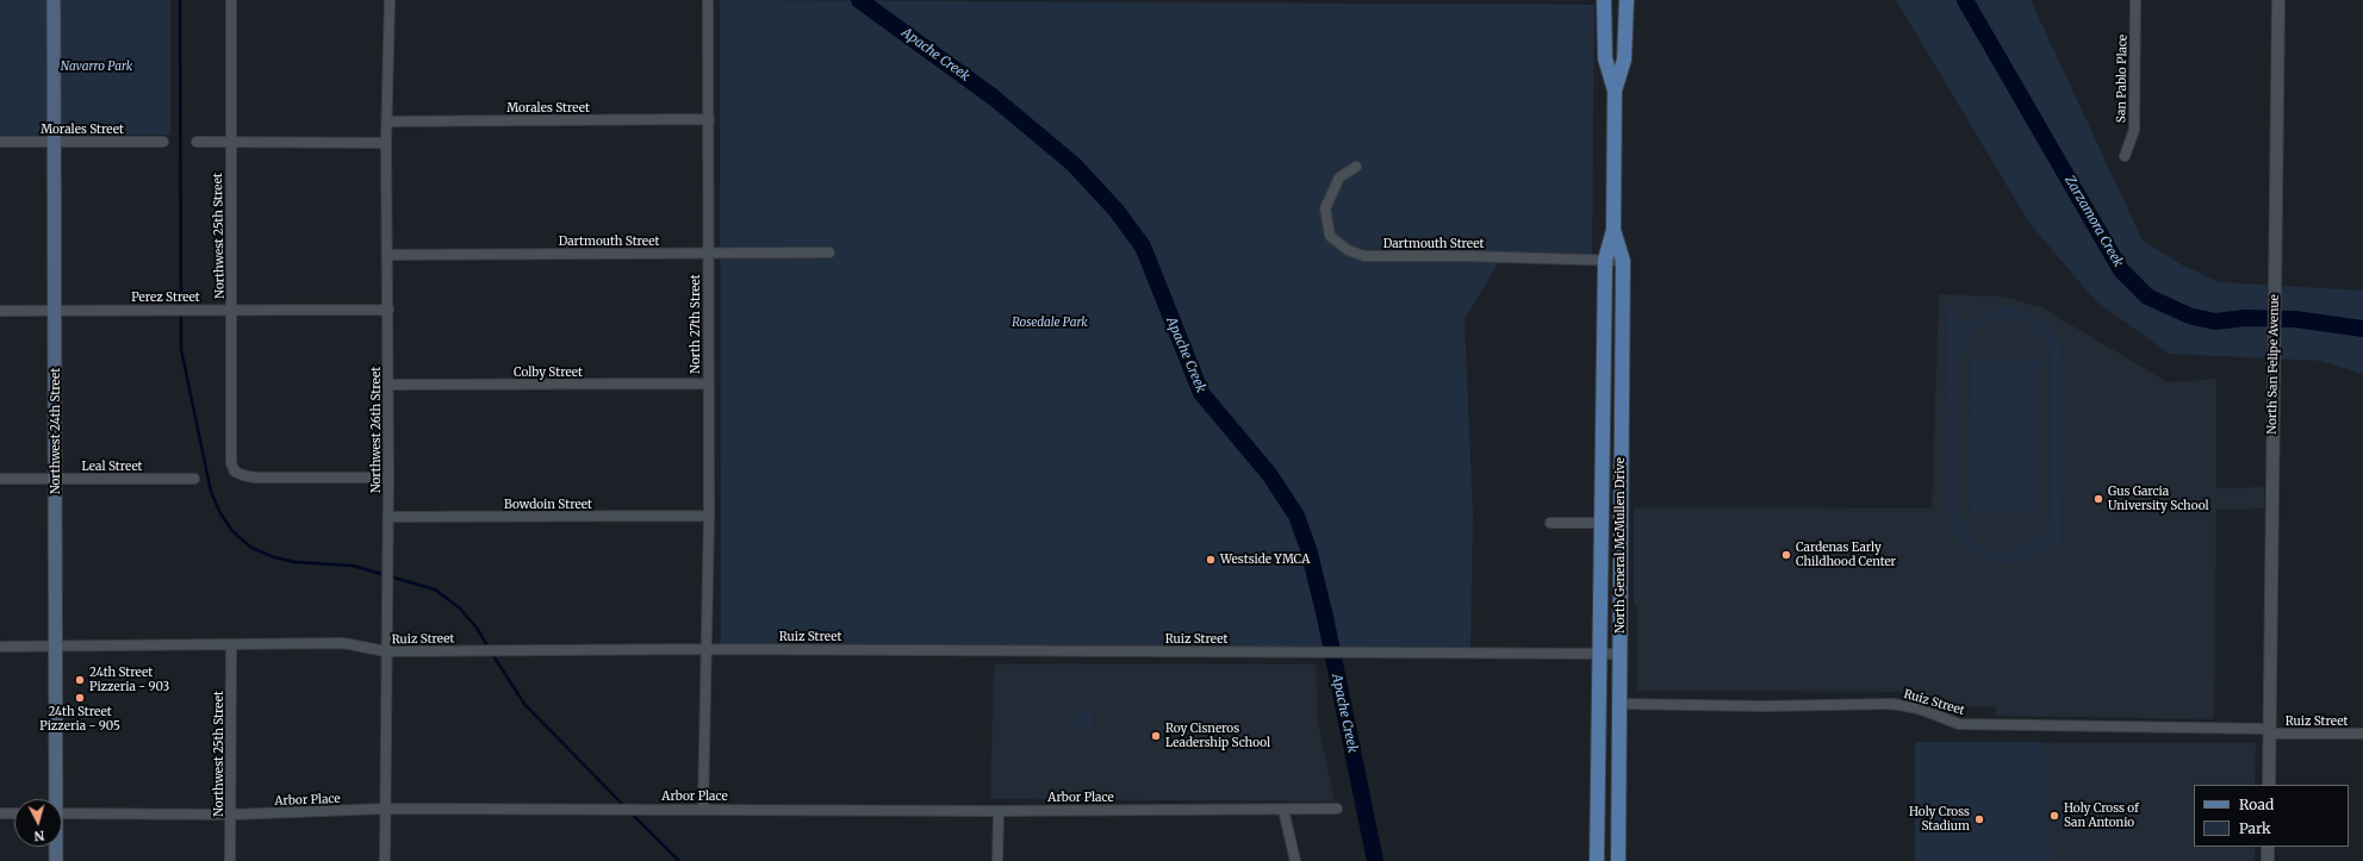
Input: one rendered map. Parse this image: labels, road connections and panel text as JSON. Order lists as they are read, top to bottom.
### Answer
{
  "streets": {
    "main road": ["Northwest 24th Street", "North General McMullen Drive"],
    "street": [
      "San Pablo Place",
      "Morales Street",
      "Northwest 25th Street",
      "Dartmouth Street",
      "Perez Street",
      "North 27th Street",
      "North San Felipe Avenue",
      "Colby Street",
      "Northwest 26th Street",
      "Leal Street",
      "Bowdoin Street",
      "Ruiz Street",
      "Arbor Place"
    ]
  },
  "crossings": [
    ["Morales Street", "North 27th Street"],
    ["Morales Street", "Northwest 26th Street"],
    ["Morales Street", "Northwest 24th Street"],
    ["Northwest 25th Street", "Perez Street"],
    ["Northwest 25th Street", "Northwest 26th Street"],
    ["Northwest 25th Street", "Ruiz Street"],
    ["Northwest 25th Street", "Arbor Place"],
    ["Dartmouth Street", "North 27th Street"],
    ["Dartmouth Street", "Northwest 26th Street"],
    ["Dartmouth Street", "North General McMullen Drive"],
    ["Perez Street", "Northwest 26th Street"],
    ["Perez Street", "Northwest 24th Street"],
    ["North 27th Street", "Colby Street"],
    ["North 27th Street", "Bowdoin Street"],
    ["North 27th Street", "Ruiz Street"],
    ["North 27th Street", "Arbor Place"],
    ["North San Felipe Avenue", "Ruiz Street"],
    ["Colby Street", "Northwest 26th Street"],
    ["Northwest 26th Street", "Bowdoin Street"],
    ["Northwest 26th Street", "Ruiz Street"],
    ["Northwest 26th Street", "Arbor Place"],
    ["Northwest 24th Street", "Leal Street"],
    ["Northwest 24th Street", "Ruiz Street"],
    ["North General McMullen Drive", "Ruiz Street"]
  ],
  "water": ["Apache Creek", "Zarzamora Creek"],
  "parks": ["Navarro Park", "Rosedale Park"],
  "places": [
    "Gus Garcia University School",
    "Cardenas Early Childhood Center",
    "Westside YMCA",
    "24th Street Pizzeria - 903",
    "24th Street Pizzeria - 905",
    "Roy Cisneros Leadership School",
    "Holy Cross of San Antonio",
    "Holy Cross Stadium"
  ],
  "legend": ["Road", "Park"],
  "north": "bottom"
}
